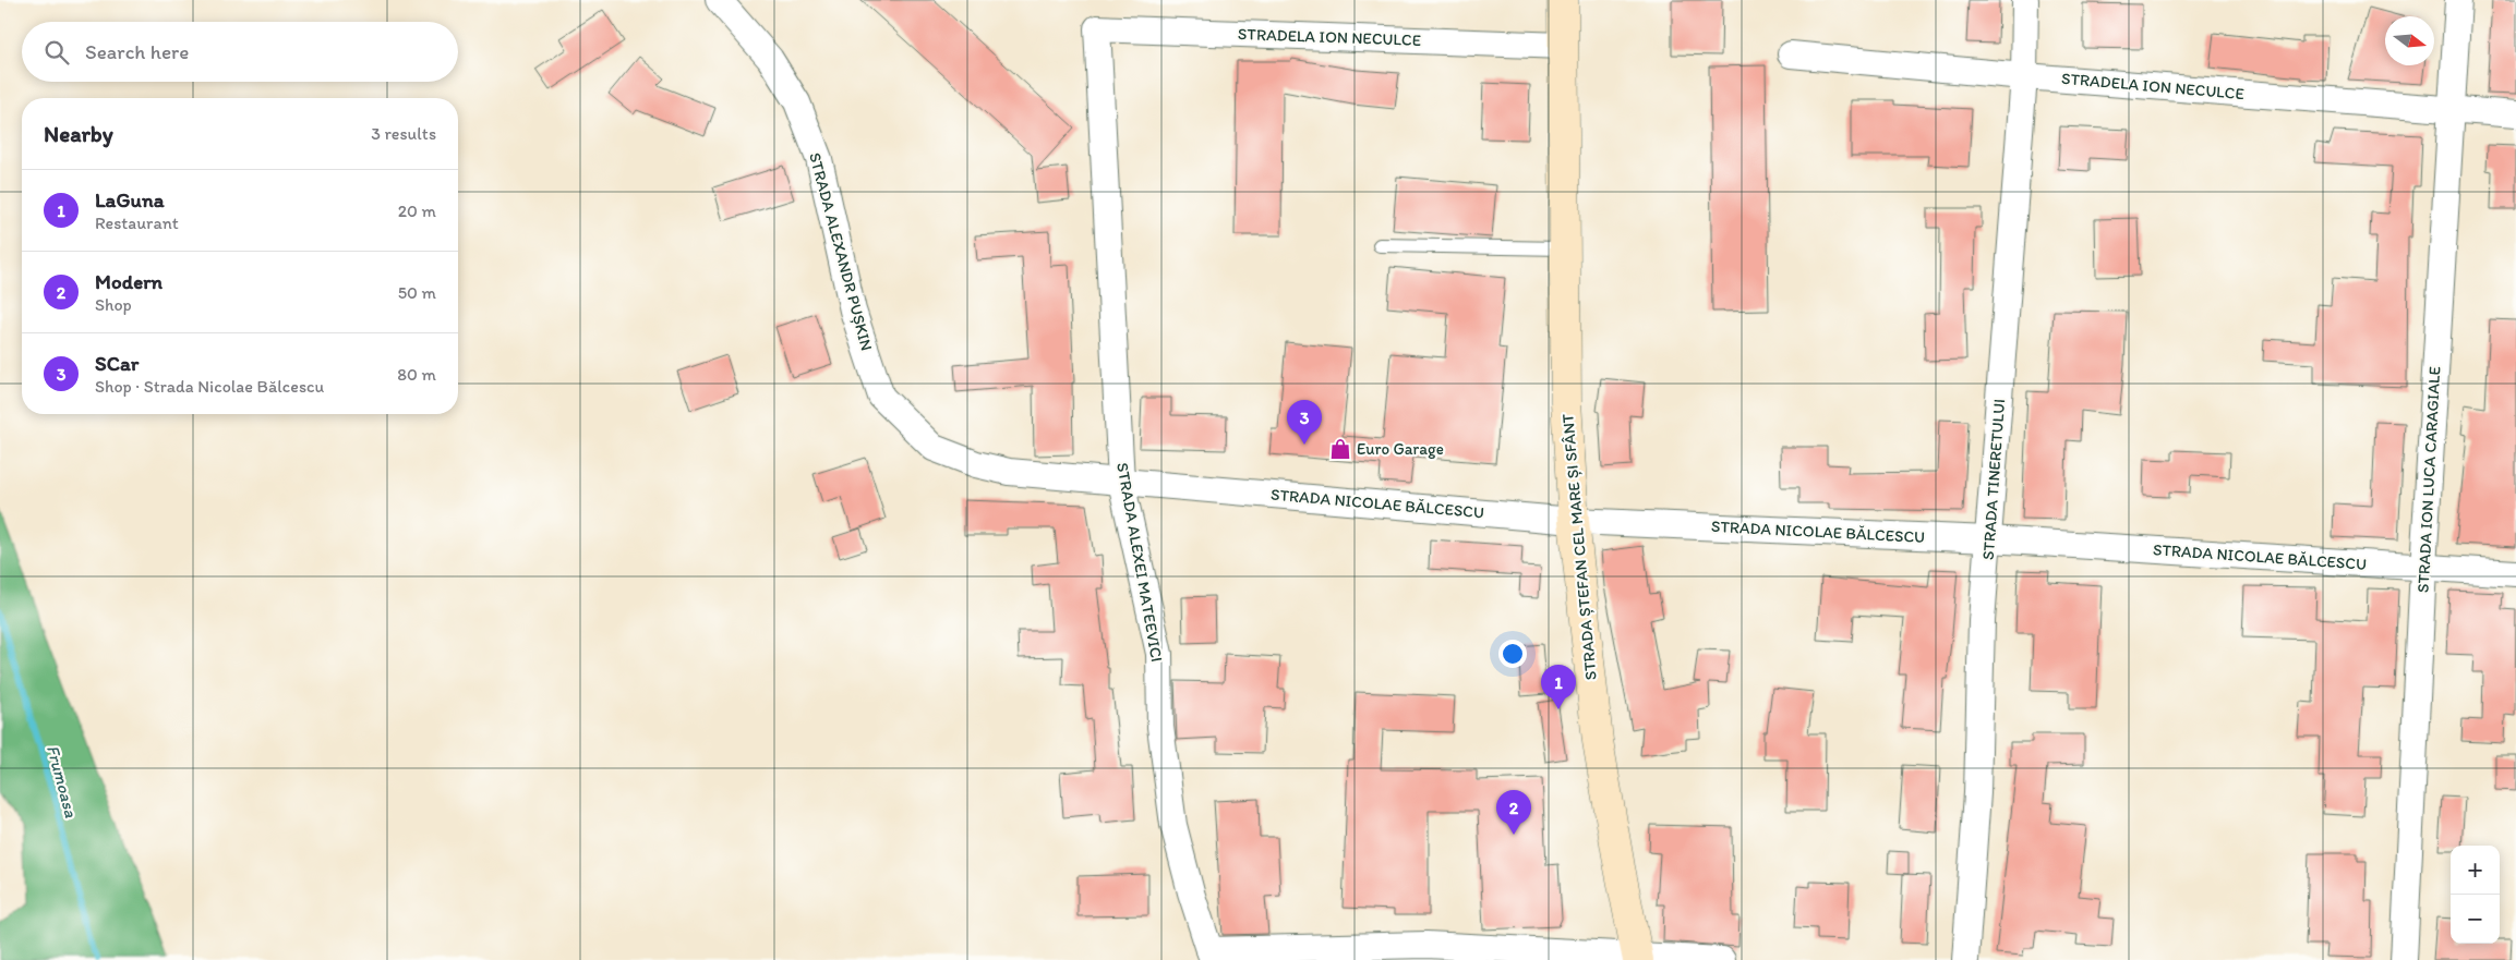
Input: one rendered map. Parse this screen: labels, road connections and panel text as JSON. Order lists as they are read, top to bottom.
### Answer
{
  "streets": {
    "main road": ["STRADA ȘTEFAN CEL MARE ȘI SFÂNT"],
    "street": [
      "STRADELA ION NECULCE",
      "STRADA ALEXANDR PUȘKIN",
      "STRADA TINERETULUI",
      "STRADA ION LUCA CARAGIALE",
      "STRADA NICOLAE BĂLCESCU",
      "STRADA ALEXEI MATEEVICI"
    ]
  },
  "crossings": [
    ["STRADELA ION NECULCE", "STRADA TINERETULUI"],
    ["STRADELA ION NECULCE", "STRADA ION LUCA CARAGIALE"],
    ["STRADELA ION NECULCE", "STRADA ȘTEFAN CEL MARE ȘI SFÂNT"],
    ["STRADELA ION NECULCE", "STRADA ALEXEI MATEEVICI"],
    ["STRADA ALEXANDR PUȘKIN", "STRADA NICOLAE BĂLCESCU"],
    ["STRADA ALEXANDR PUȘKIN", "STRADA ALEXEI MATEEVICI"],
    ["STRADA TINERETULUI", "STRADA NICOLAE BĂLCESCU"],
    ["STRADA ION LUCA CARAGIALE", "STRADA NICOLAE BĂLCESCU"],
    ["STRADA NICOLAE BĂLCESCU", "STRADA ȘTEFAN CEL MARE ȘI SFÂNT"],
    ["STRADA NICOLAE BĂLCESCU", "STRADA ALEXEI MATEEVICI"]
  ],
  "water": ["Frumoasa"],
  "places": {
    "shop": ["Euro Garage"]
  },
  "north": "right",
  "page": {
    "search": "Search here",
    "heading": ["Nearby", "3 results"],
    "list": [
      {
        "mark": "1",
        "name": "LaGuna",
        "note": "Restaurant",
        "value": "20 m"
      },
      {
        "mark": "2",
        "name": "Modern",
        "note": "Shop",
        "value": "50 m"
      },
      {
        "mark": "3",
        "name": "SCar",
        "note": "Shop · Strada Nicolae Bălcescu",
        "value": "80 m"
      }
    ],
    "pins": ["3", "1", "2"],
    "map_buttons": ["+", "−"]
  }
}
